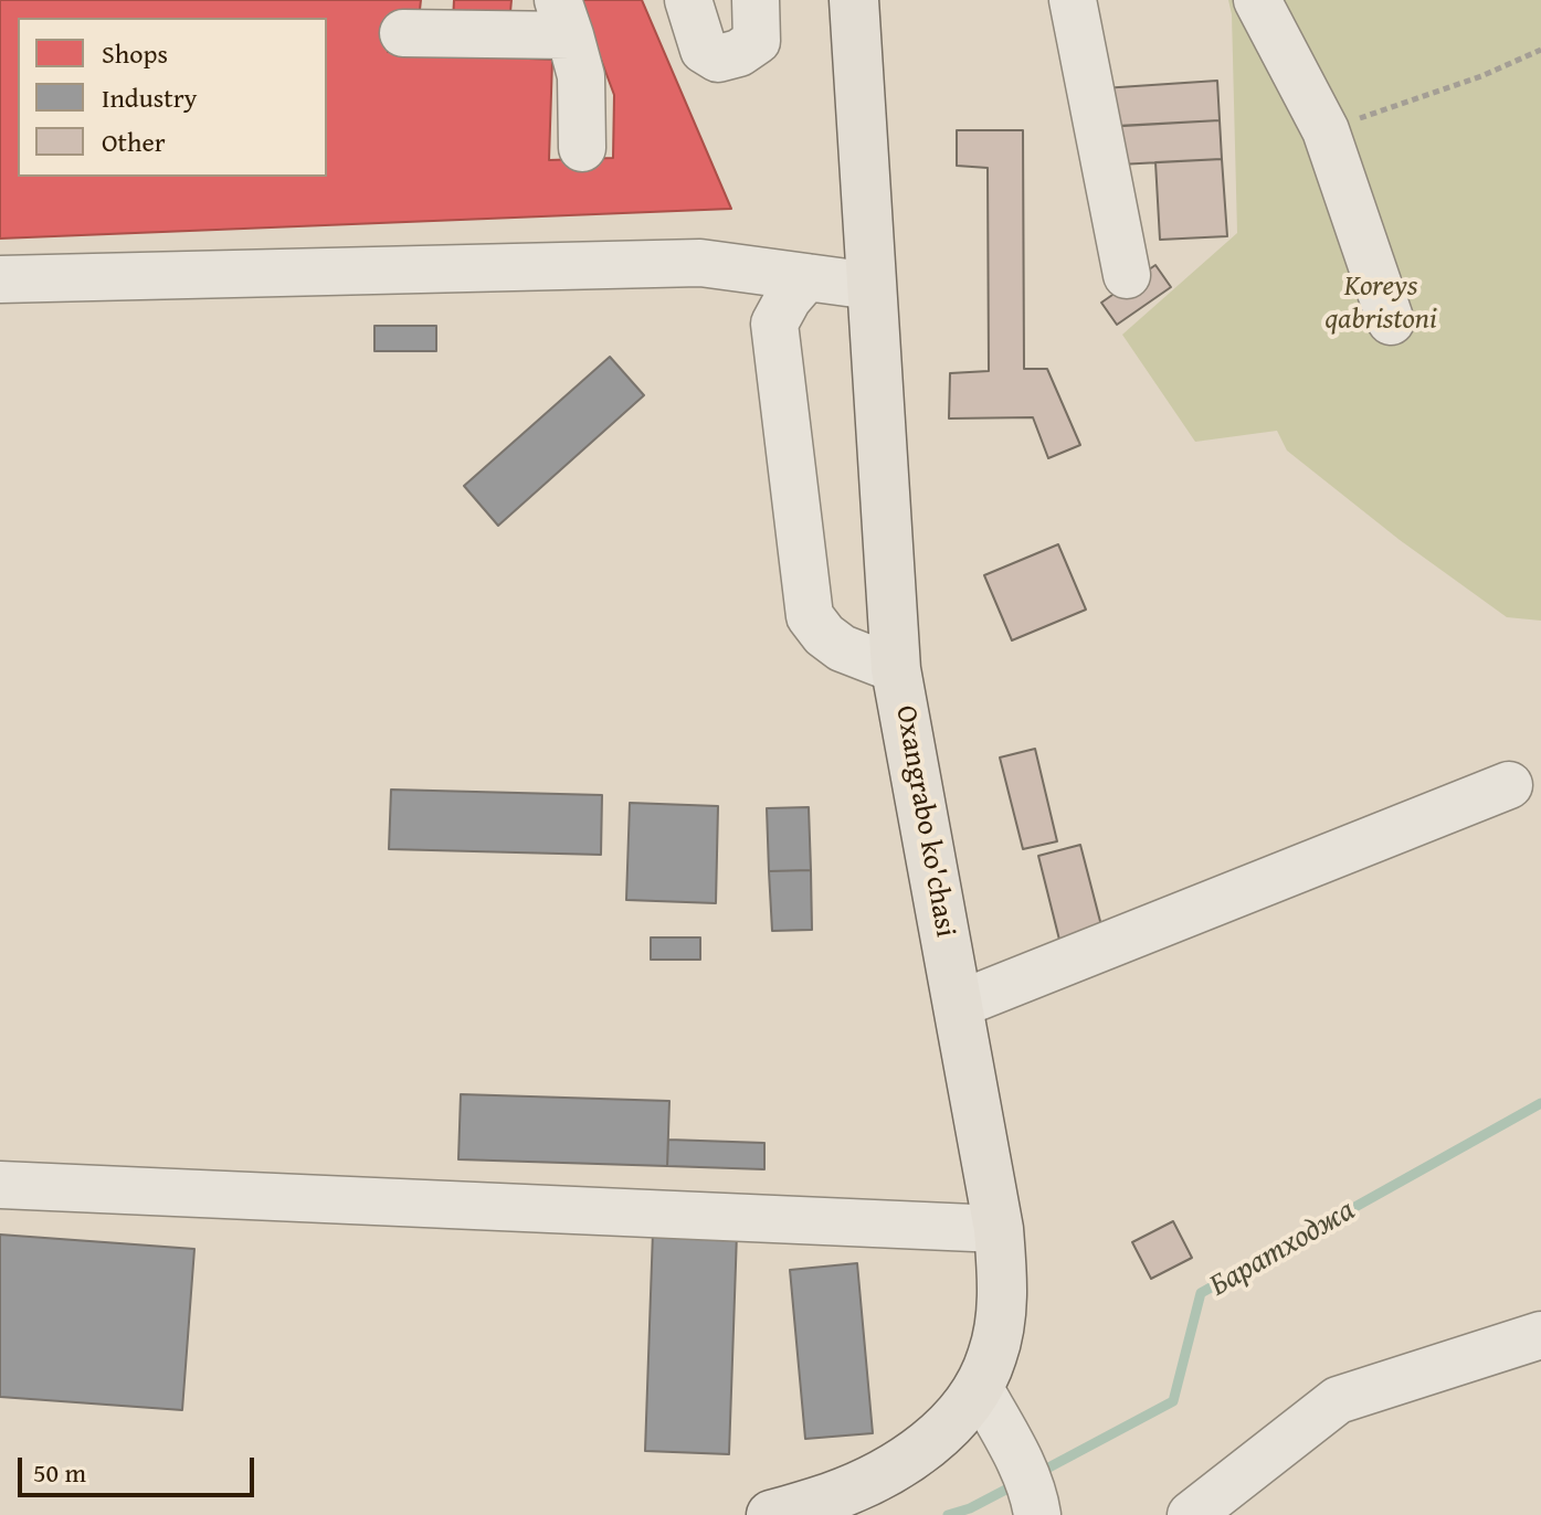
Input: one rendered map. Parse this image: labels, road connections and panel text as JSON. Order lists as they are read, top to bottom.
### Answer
{
  "streets": {
    "main road": ["Oxangrabo ko'chasi"]
  },
  "water": ["Баратходжа"],
  "parks": ["Koreys qabristoni"],
  "legend": ["Shops", "Industry", "Other"],
  "scale_bar": "50 m"
}
